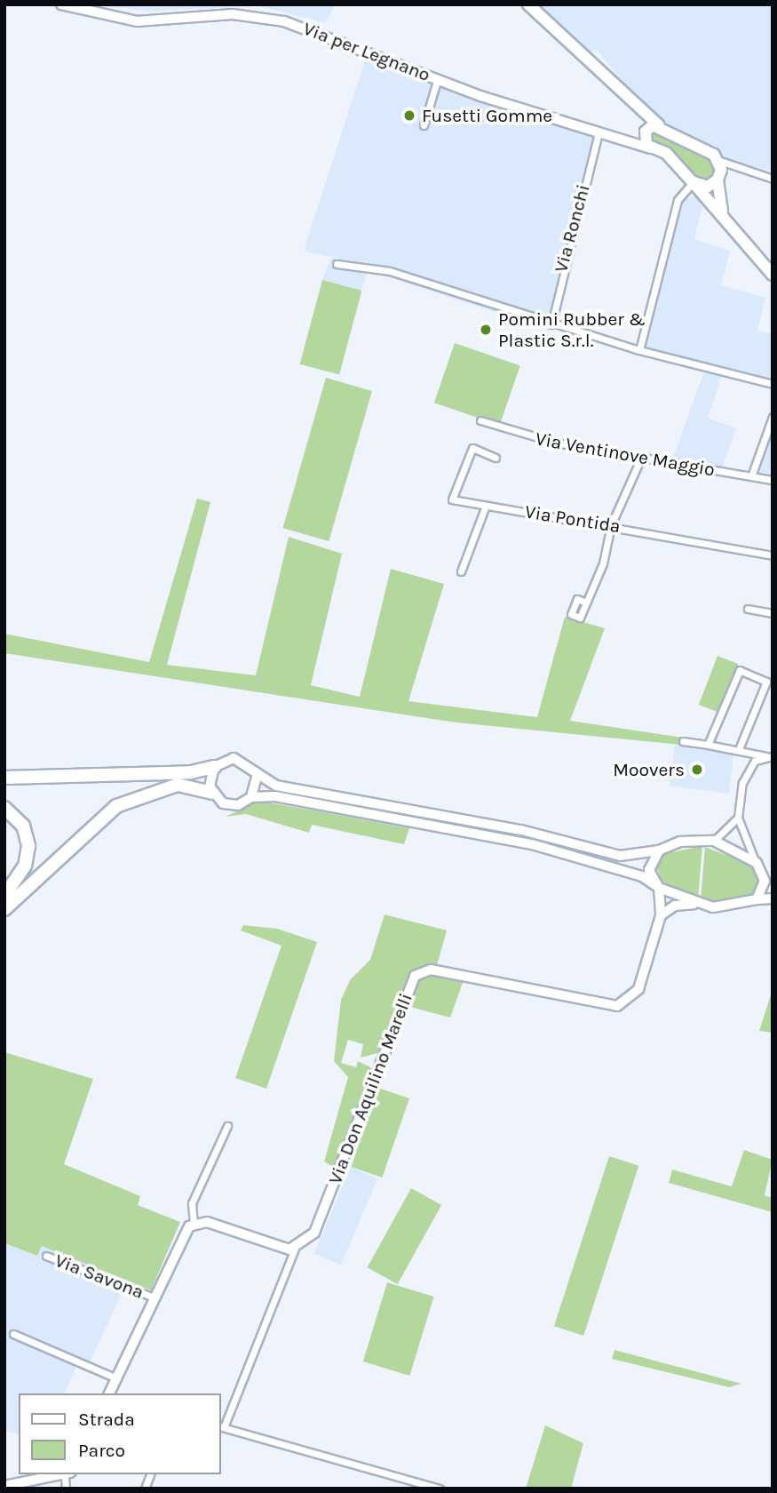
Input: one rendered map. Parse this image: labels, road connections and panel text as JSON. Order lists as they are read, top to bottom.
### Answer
{
  "streets": {
    "street": [
      "Via per Legnano",
      "Via Ronchi",
      "Via Ventinove Maggio",
      "Via Pontida",
      "Via Don Aquilino Marelli",
      "Via Savona"
    ]
  },
  "crossings": [
    ["Via per Legnano", "Via Ronchi"]
  ],
  "places": ["Fusetti Gomme", "Pomini Rubber & Plastic S.r.l.", "Moovers"],
  "legend": ["Strada", "Parco"]
}
